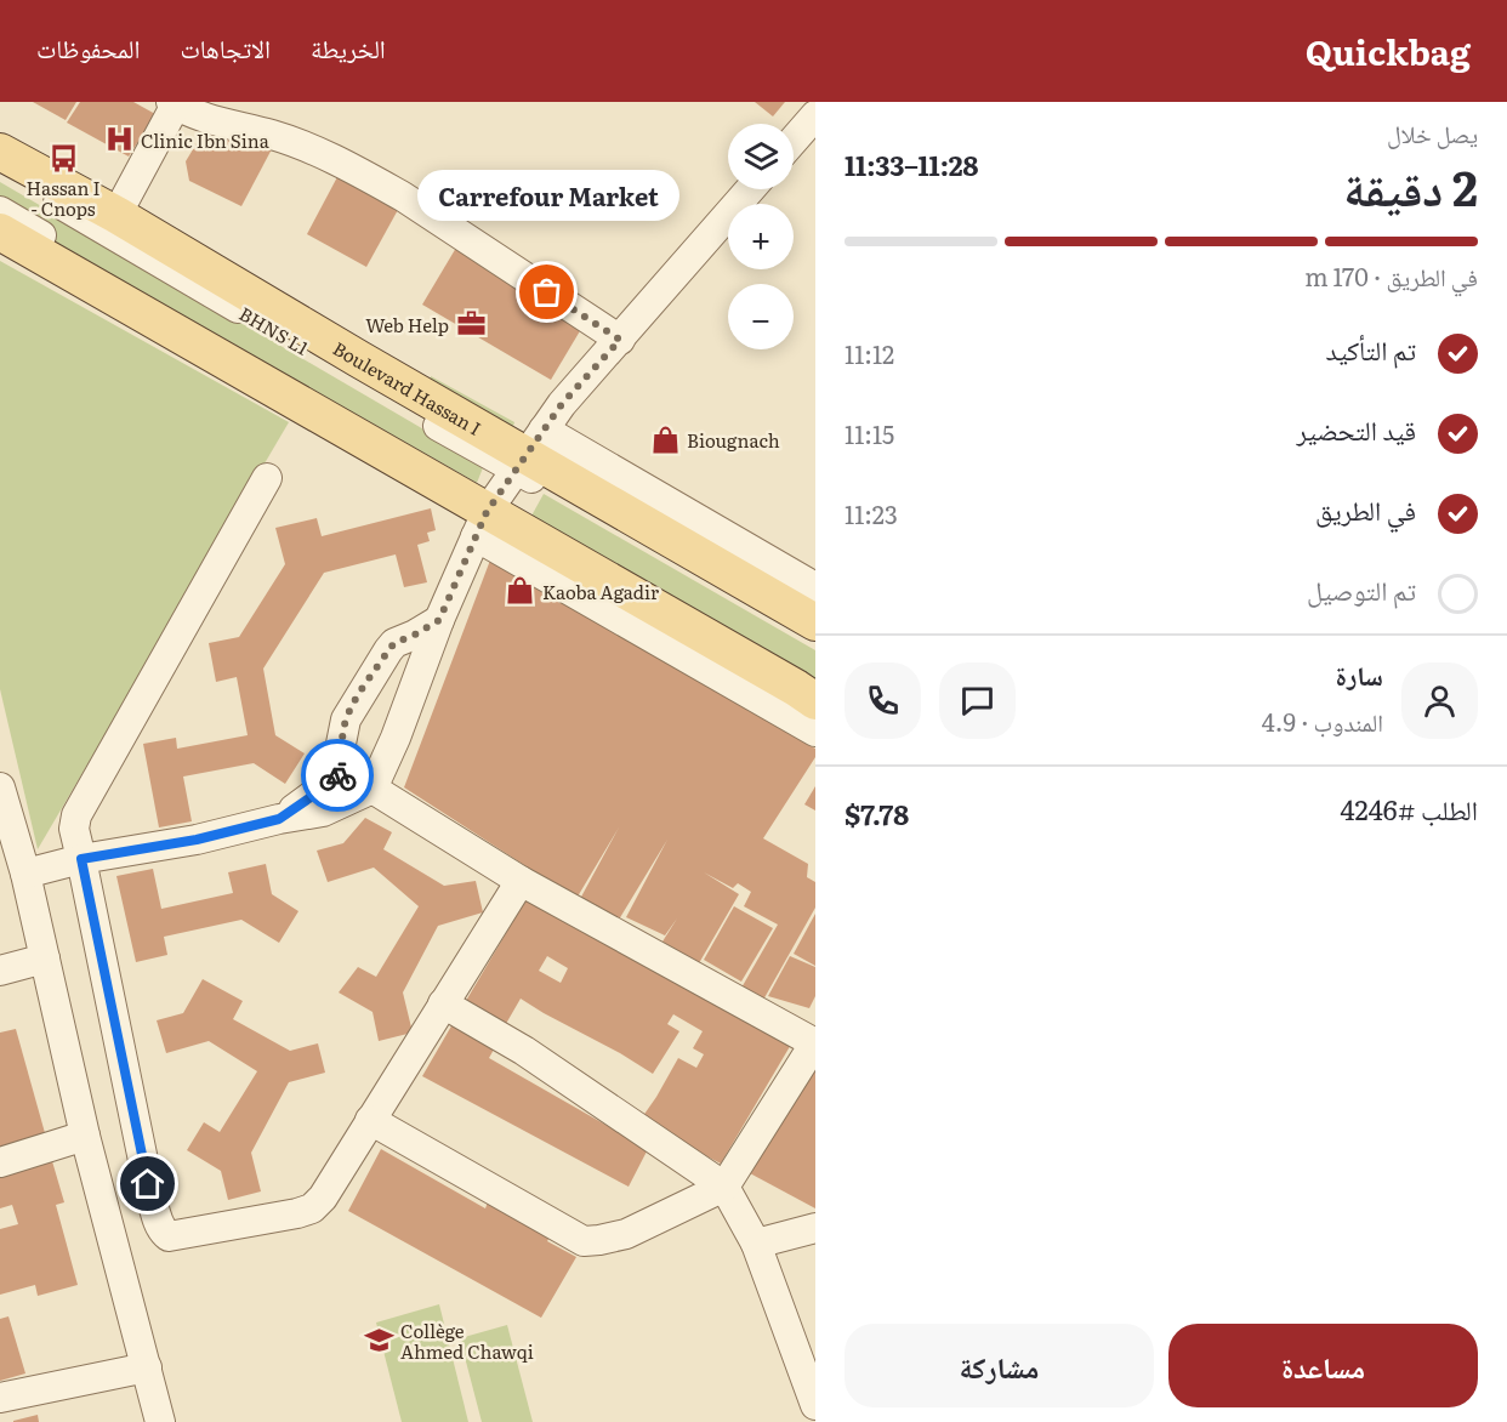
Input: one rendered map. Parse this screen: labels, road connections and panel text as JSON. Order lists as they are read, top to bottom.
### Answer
{
  "streets": {
    "main road": ["Boulevard Hassan I"],
    "street": ["BHNS L1"]
  },
  "crossings": [
    ["BHNS L1", "Boulevard Hassan I"]
  ],
  "places": {
    "hospital": ["Clinic Ibn Sina"],
    "bus stop": ["Hassan I - Cnops"],
    "other": ["Carrefour Market"],
    "office": ["Web Help"],
    "shop": ["Biougnach", "Kaoba Agadir"],
    "school or university": ["Collège Ahmed Chawqi"]
  },
  "page": {
    "header": "Quickbag",
    "nav": ["الخريطة", "الاتجاهات", "المحفوظات"],
    "heading": ["2 دقيقة", "يصل خلال", "11:28–11:33"],
    "panel": [
      "سارة",
      "المندوب · 4.9",
      "الطلب #4246",
      "$7.78"
    ],
    "map_buttons": ["+", "−"],
    "bubble": "Carrefour Market",
    "bar": "في الطريق · 170 m",
    "list": [
      ["تم التأكيد", "11:12"],
      ["قيد التحضير", "11:15"],
      ["في الطريق", "11:23"],
      "تم التوصيل"
    ],
    "buttons": ["مساعدة", "مشاركة"]
  }
}
